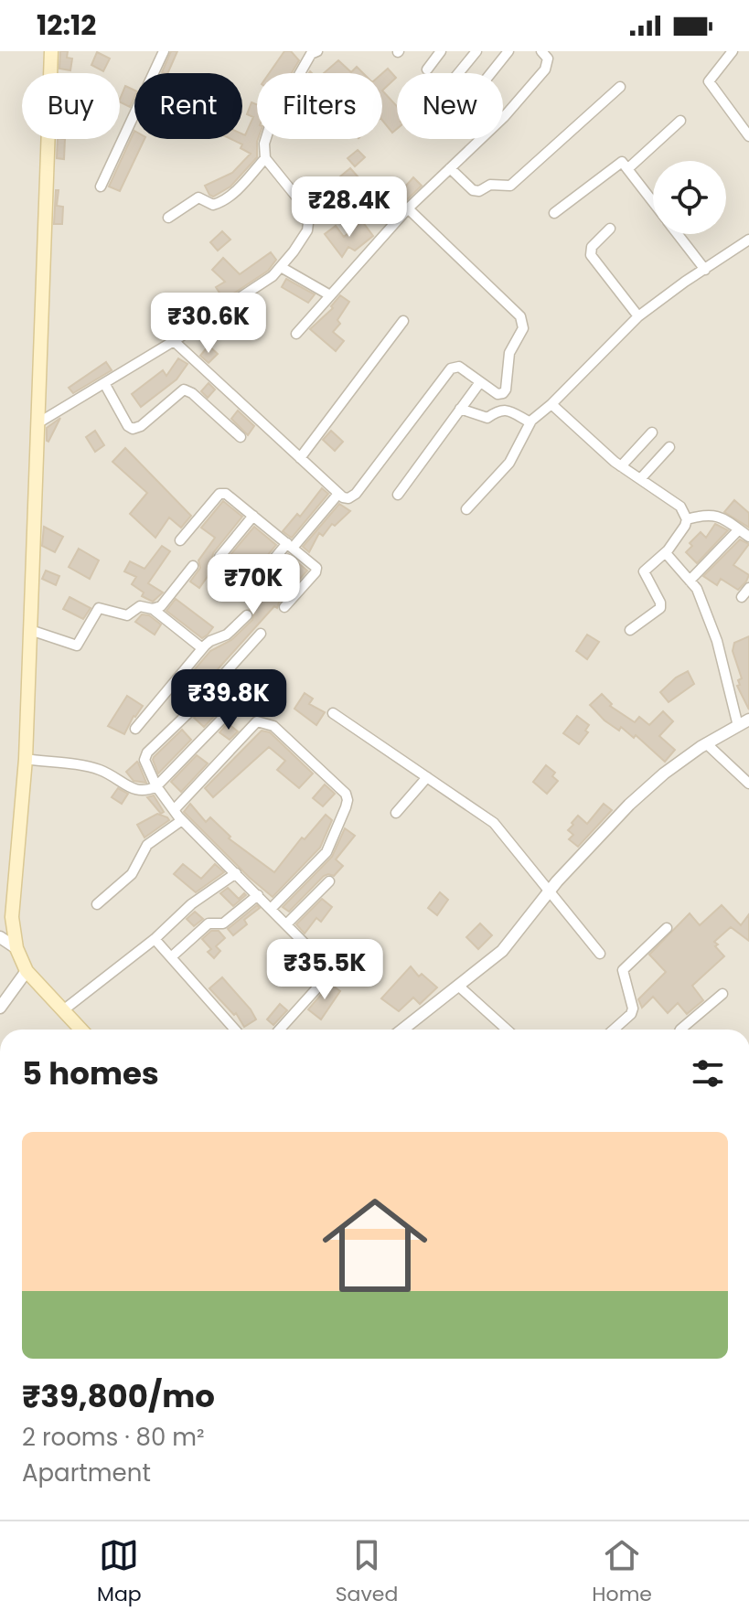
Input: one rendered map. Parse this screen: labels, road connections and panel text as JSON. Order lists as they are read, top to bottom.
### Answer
{
  "page": {
    "status": "12:12",
    "chip": [
      "Buy",
      "Rent",
      "Filters",
      "New"
    ],
    "price": [
      "₹28.4K",
      "₹30.6K",
      "₹70K",
      "₹39.8K",
      "₹35.5K"
    ],
    "heading": "5 homes",
    "list": [
      {
        "name": "₹39,800/mo",
        "note": "2 rooms · 80 m² · Apartment"
      }
    ],
    "tabs": ["Map", "Saved", "Home"]
  }
}
